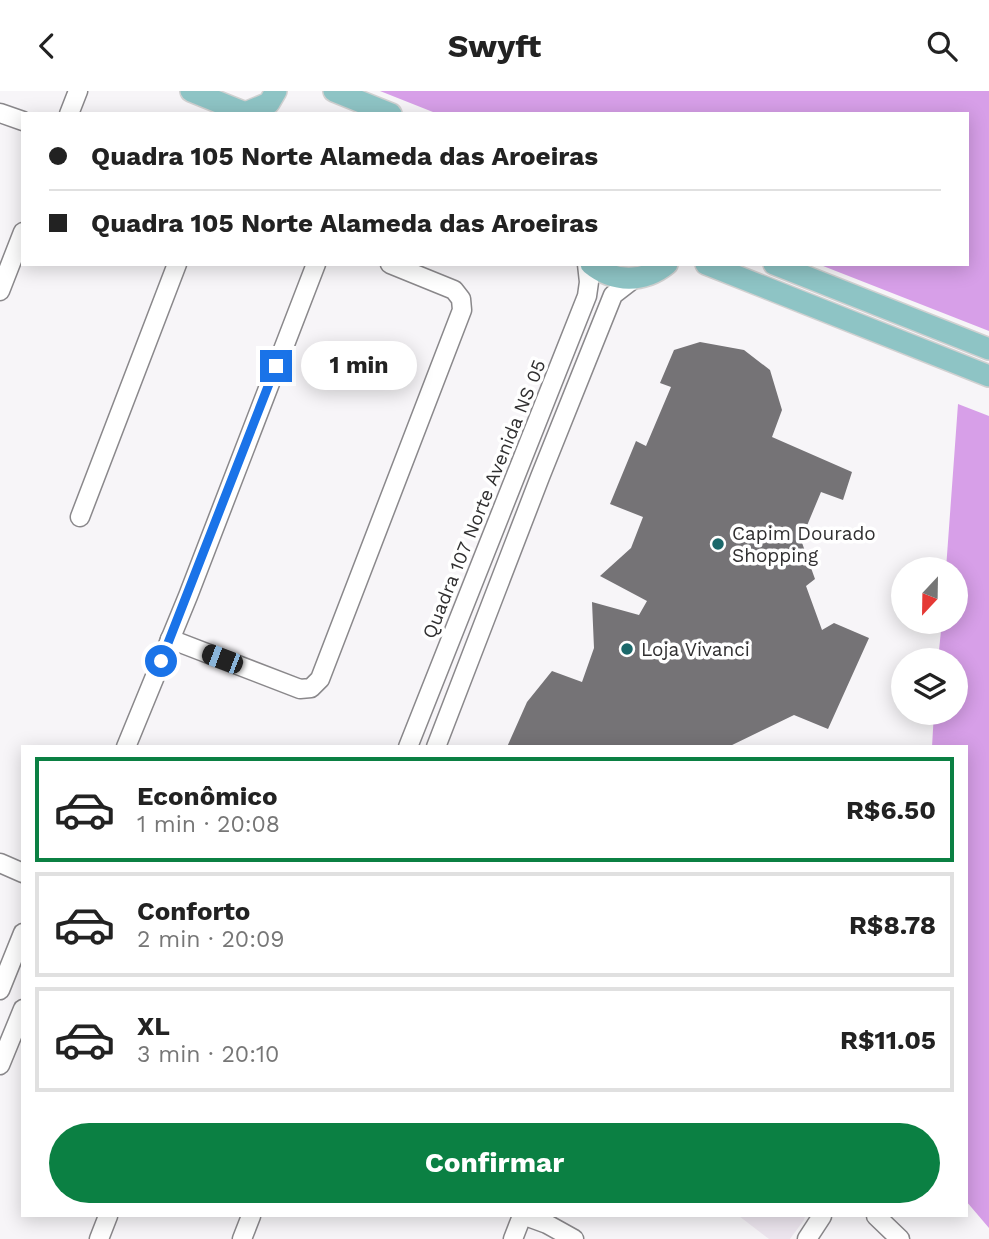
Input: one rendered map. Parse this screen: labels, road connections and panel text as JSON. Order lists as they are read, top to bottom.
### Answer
{
  "streets": {
    "street": ["Quadra 107 Norte Avenida NS 05"]
  },
  "places": ["Capim Dourado Shopping", "Loja Vivanci"],
  "north": "bottom",
  "page": {
    "header": "Swyft",
    "banner": ["Quadra 105 Norte Alameda das Aroeiras", "Quadra 105 Norte Alameda das Aroeiras"],
    "bubble": "1 min",
    "list": [
      {
        "name": "Econômico",
        "note": "1 min · 20:08",
        "value": "R$6.50"
      },
      {
        "name": "Conforto",
        "note": "2 min · 20:09",
        "value": "R$8.78"
      },
      {
        "name": "XL",
        "note": "3 min · 20:10",
        "value": "R$11.05"
      }
    ],
    "buttons": "Confirmar"
  }
}
